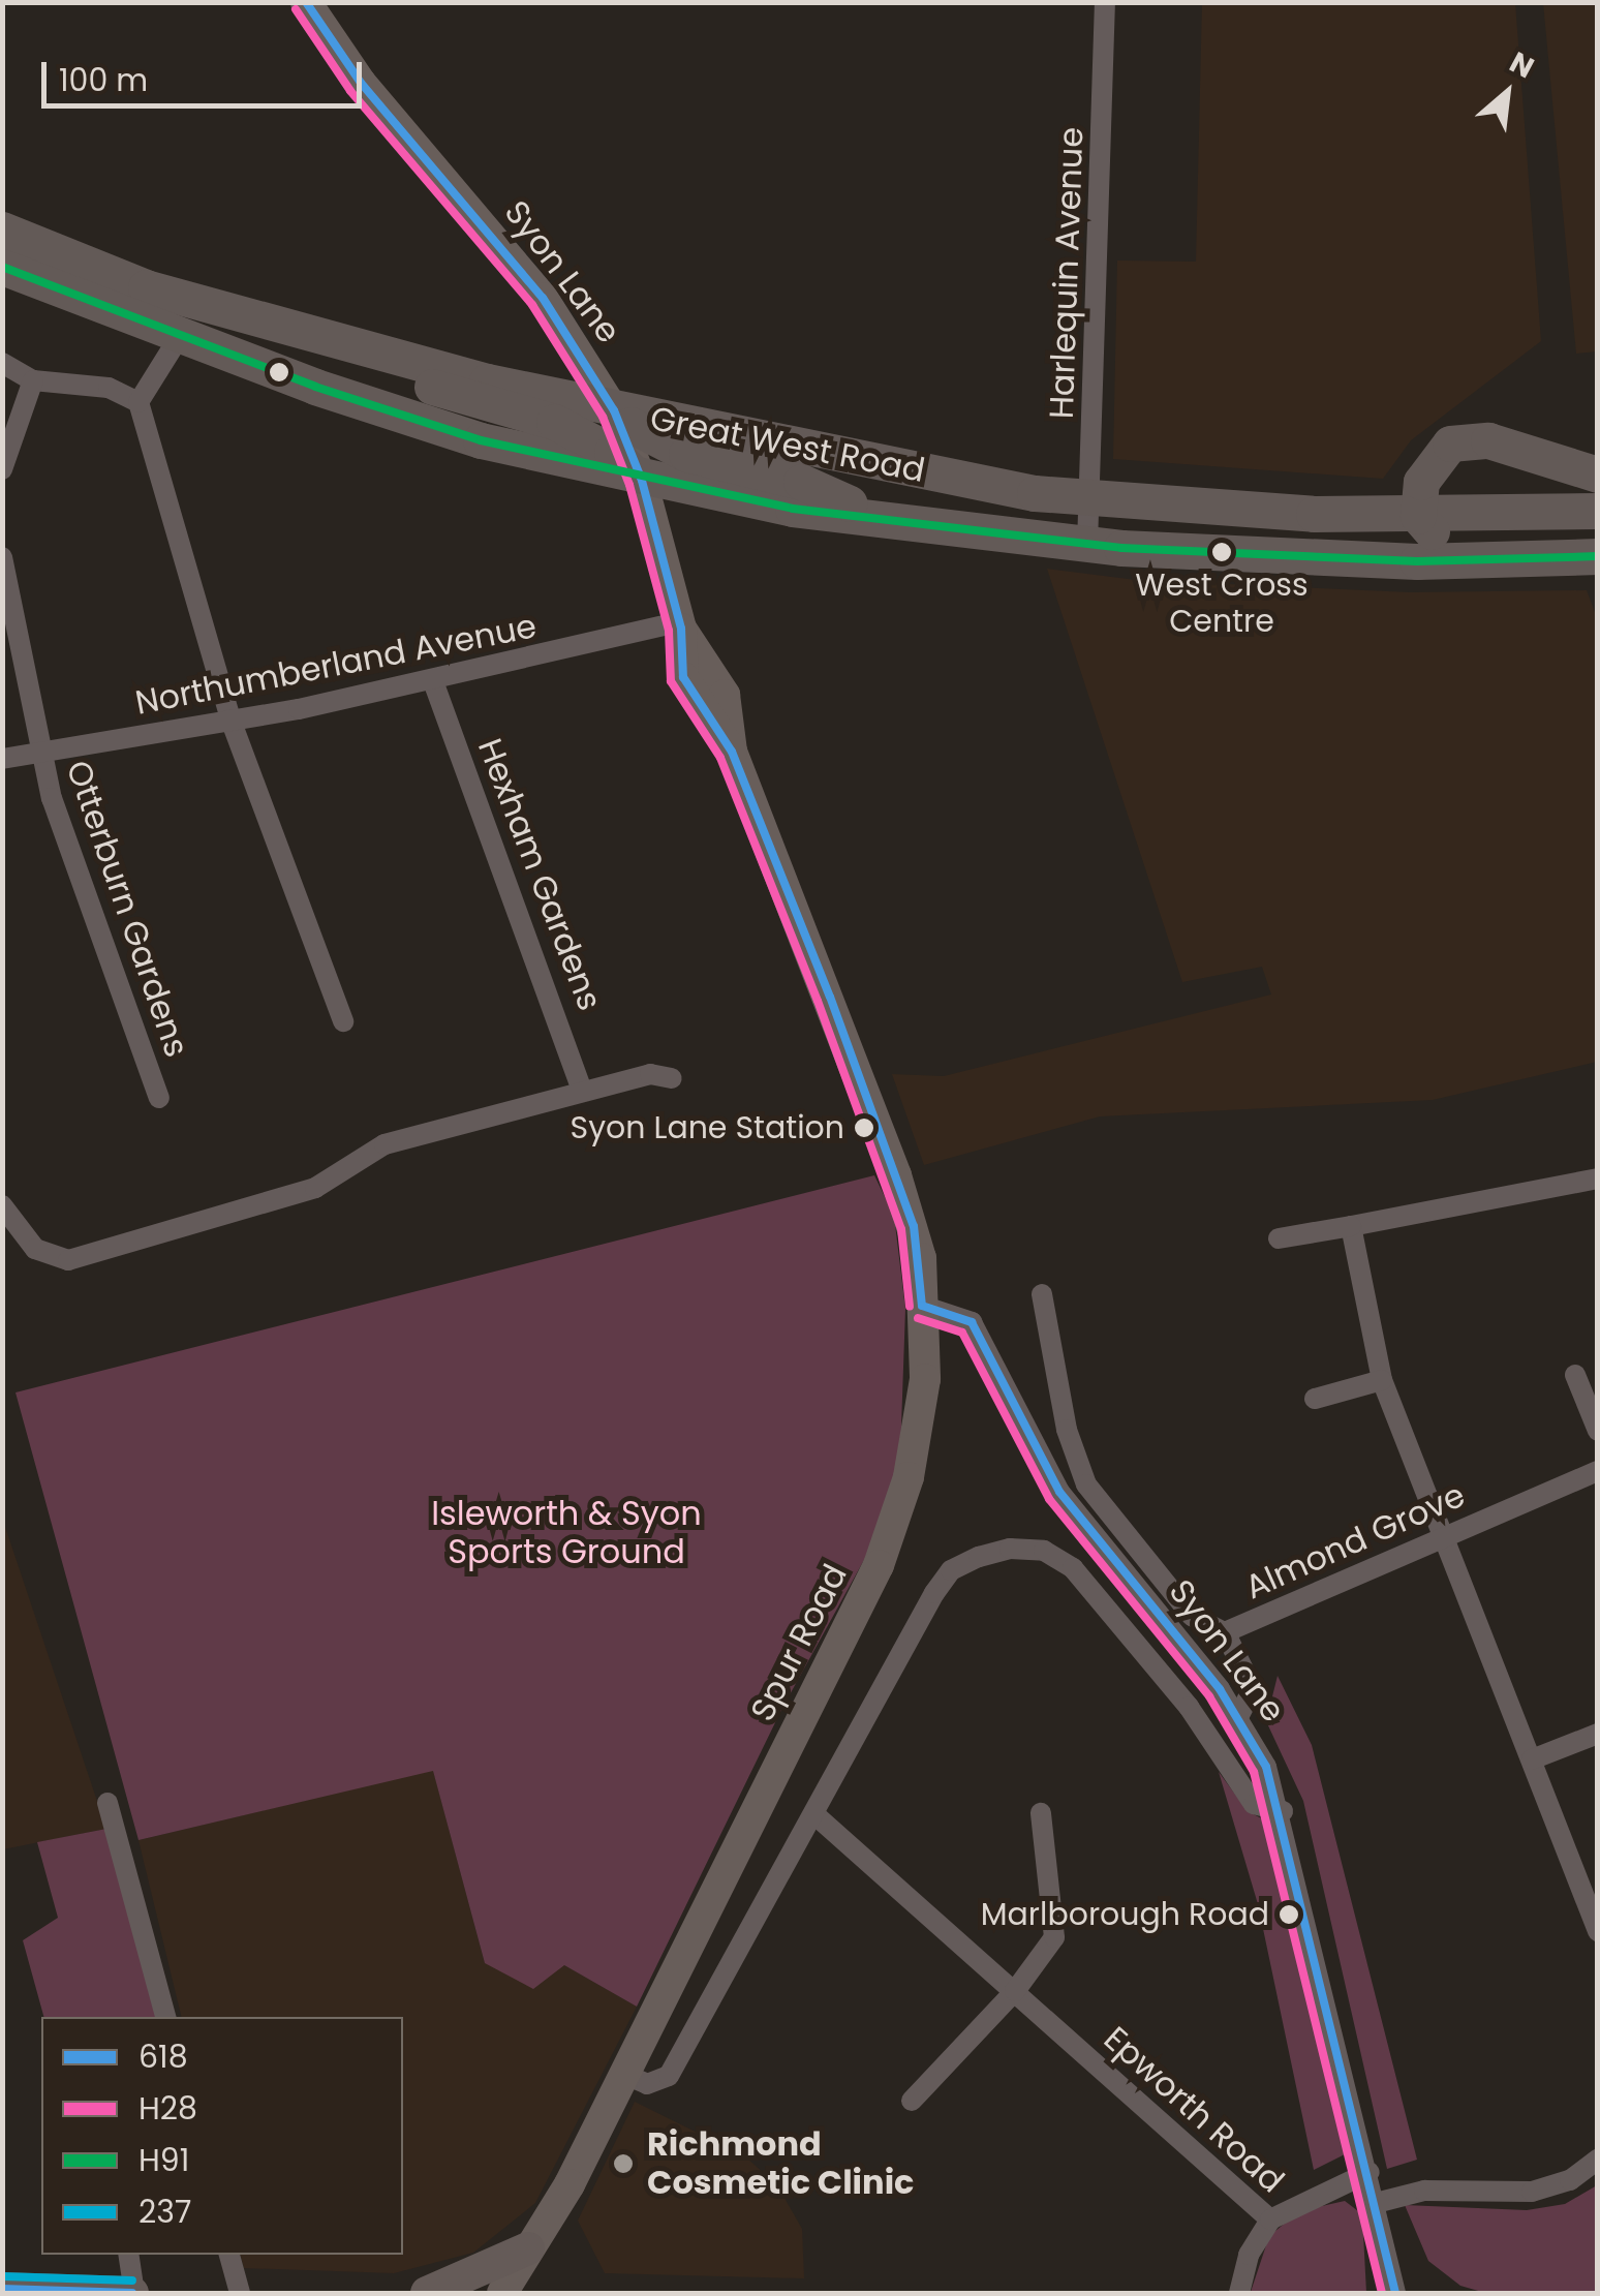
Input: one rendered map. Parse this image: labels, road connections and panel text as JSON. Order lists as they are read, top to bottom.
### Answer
{
  "streets": {
    "highway": ["Great West Road"],
    "main road": ["Syon Lane", "Spur Road"],
    "street": [
      "Harlequin Avenue",
      "Northumberland Avenue",
      "Hexham Gardens",
      "Otterburn Gardens",
      "Almond Grove",
      "Epworth Road"
    ]
  },
  "crossings": [
    ["Syon Lane", "Great West Road"],
    ["Syon Lane", "Northumberland Avenue"],
    ["Syon Lane", "Almond Grove"],
    ["Syon Lane", "Spur Road"],
    ["Harlequin Avenue", "Great West Road"],
    ["Northumberland Avenue", "Hexham Gardens"],
    ["Northumberland Avenue", "Otterburn Gardens"]
  ],
  "parks": ["Isleworth & Syon Sports Ground"],
  "places": [
    "West Cross Centre",
    "Syon Lane Station",
    "Marlborough Road",
    "Richmond Cosmetic Clinic"
  ],
  "lines": [
    "transit line 618",
    "transit line H28",
    "transit line H91",
    "transit line 237"
  ],
  "legend": [
    "618",
    "H28",
    "H91",
    "237"
  ],
  "scale_bar": "100 m",
  "north": "top right"
}
